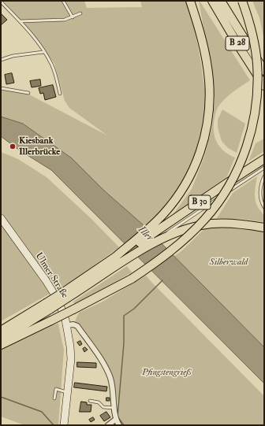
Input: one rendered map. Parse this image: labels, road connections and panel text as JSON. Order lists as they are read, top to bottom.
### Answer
{
  "streets": {
    "highway": ["B 28", "B 30"],
    "main road": ["Ulmer Straße"]
  },
  "water": ["Iller"],
  "parks": ["Silberwald", "Pfingstengrieß"],
  "places": ["Kiesbank Illerbrücke"]
}
